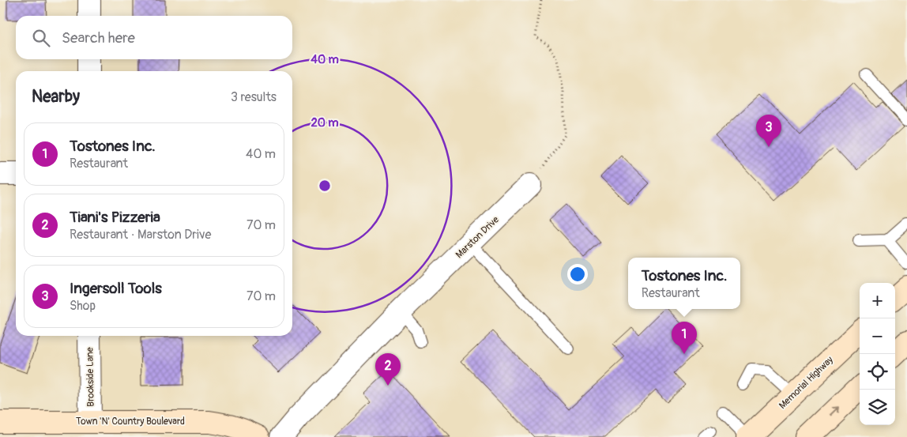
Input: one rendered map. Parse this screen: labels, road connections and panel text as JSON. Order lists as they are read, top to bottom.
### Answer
{
  "streets": {
    "main road": ["Memorial Highway", "Town 'N' Country Boulevard"],
    "street": ["Marston Drive", "Brookside Lane"]
  },
  "crossings": [
    ["Brookside Lane", "Town 'N' Country Boulevard"]
  ],
  "page": {
    "search": "Search here",
    "heading": ["Nearby", "3 results"],
    "pins": ["3", "1", "2"],
    "list": [
      {
        "mark": "1",
        "name": "Tostones Inc.",
        "note": "Restaurant",
        "value": "40 m"
      },
      {
        "mark": "2",
        "name": "Tiani's Pizzeria",
        "note": "Restaurant · Marston Drive",
        "value": "70 m"
      },
      {
        "mark": "3",
        "name": "Ingersoll Tools",
        "note": "Shop",
        "value": "70 m"
      }
    ],
    "popup": ["Tostones Inc.", "Restaurant"],
    "map_buttons": ["+", "−"]
  },
  "rings": ["40 m", "20 m"]
}
